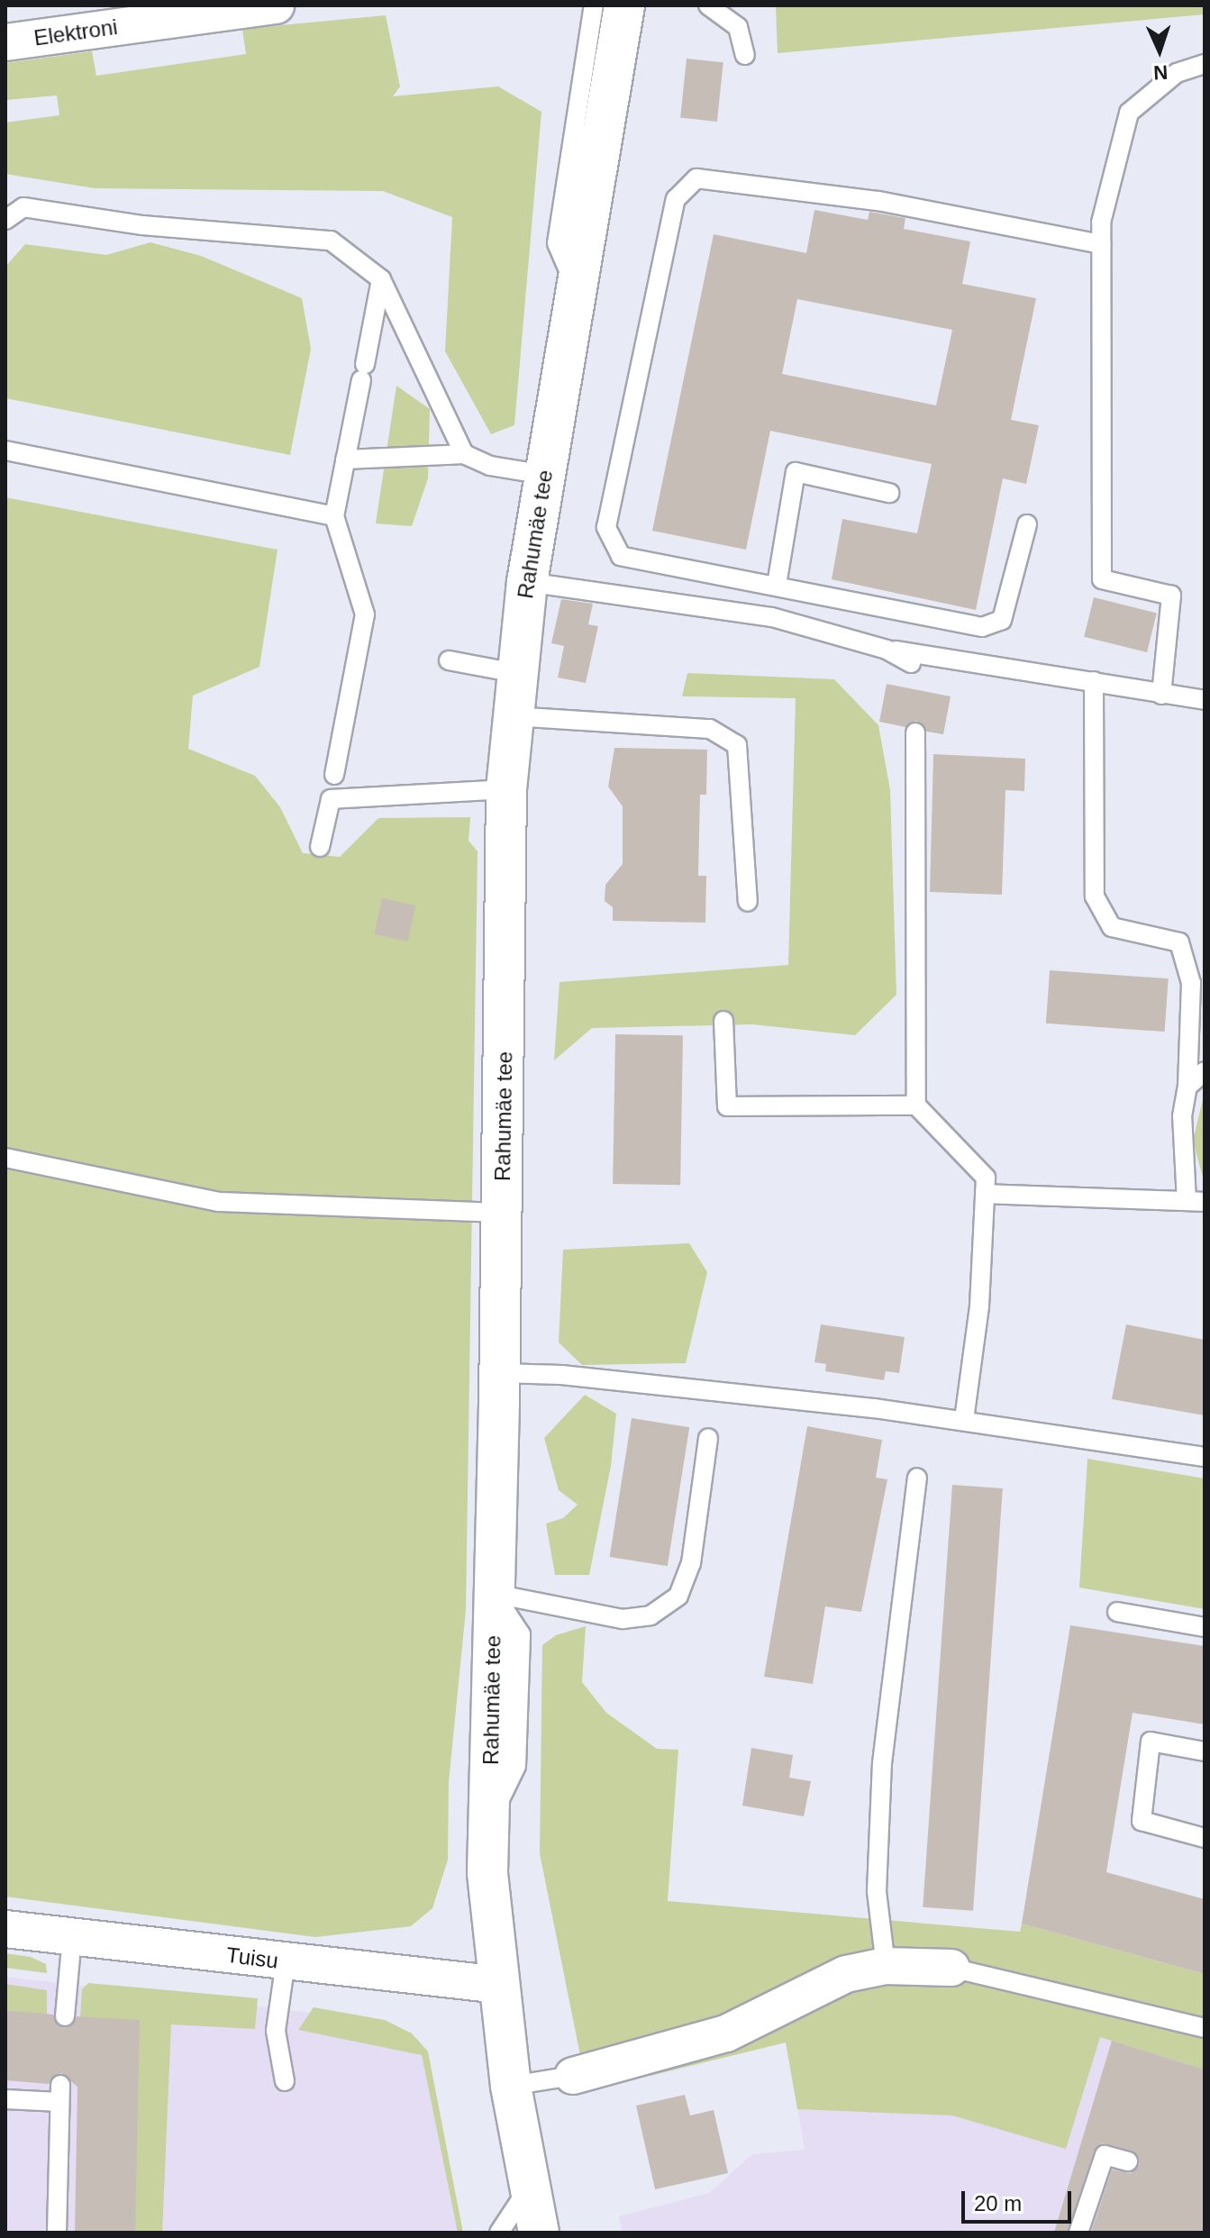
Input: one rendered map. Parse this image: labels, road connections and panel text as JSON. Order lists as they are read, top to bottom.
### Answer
{
  "streets": {
    "street": ["Elektroni", "Rahumäe tee", "Tuisu"]
  },
  "crossings": [
    ["Rahumäe tee", "Tuisu"]
  ],
  "scale_bar": "20 m",
  "north": "bottom"
}
